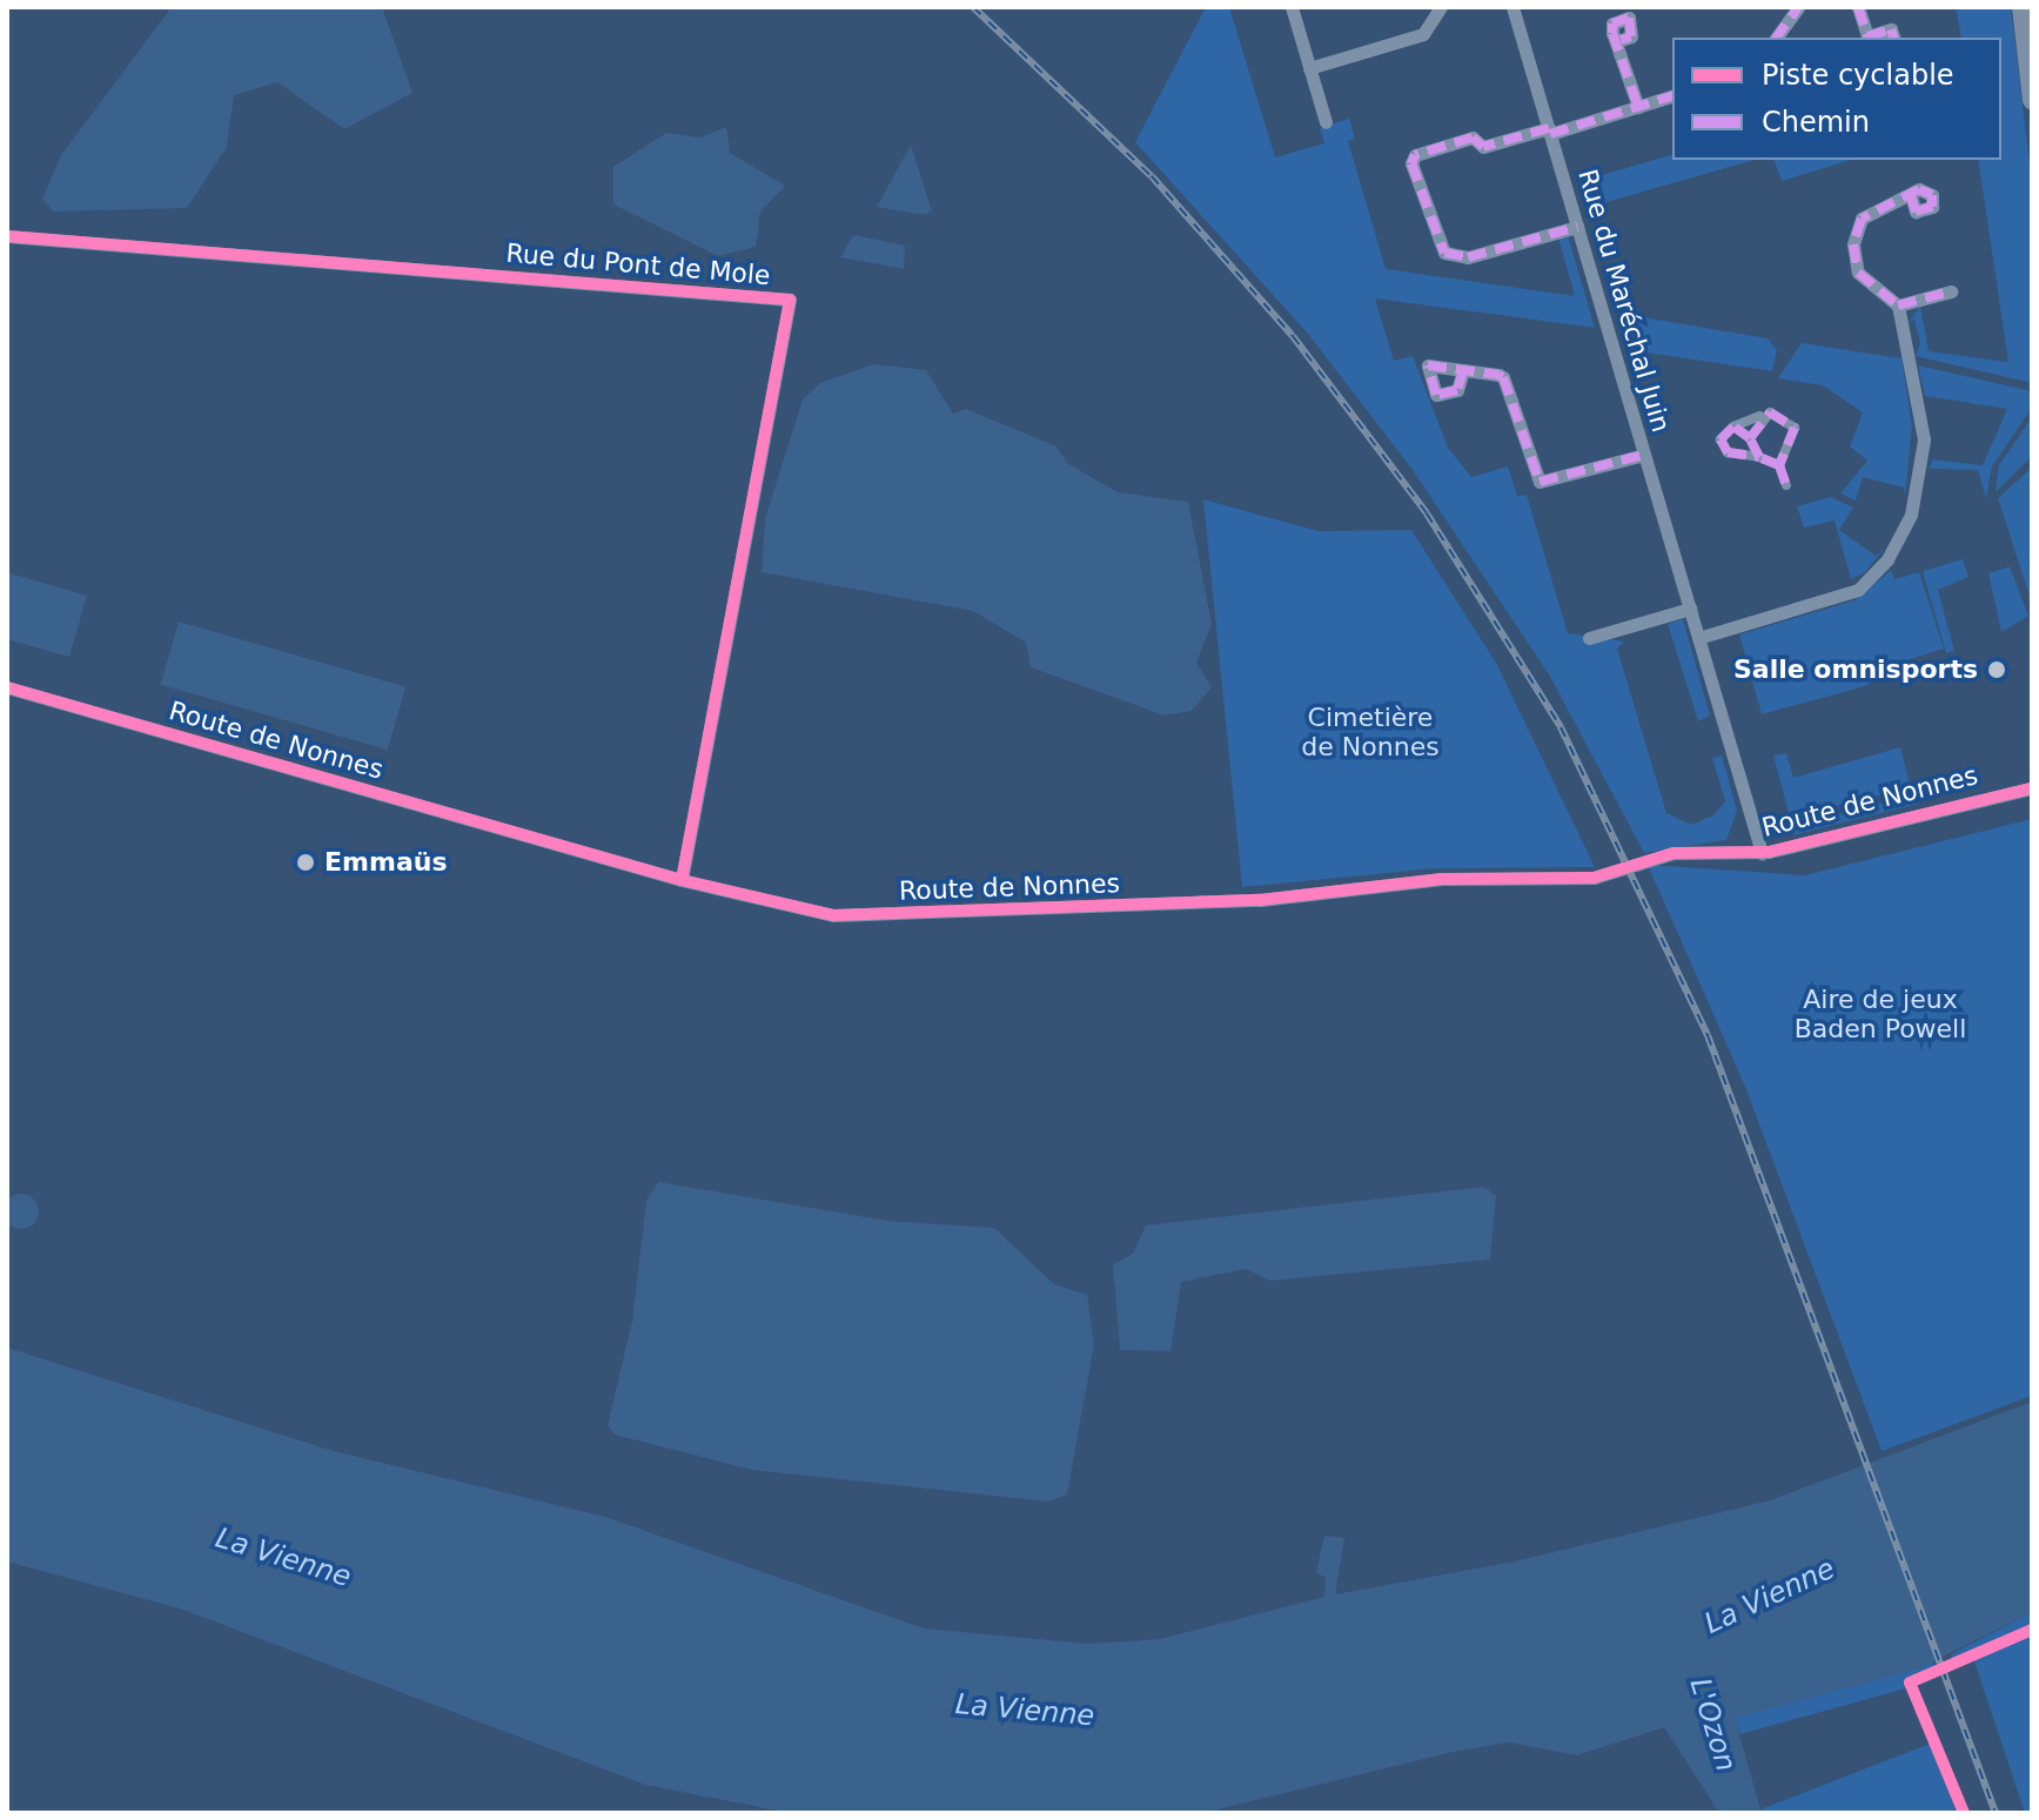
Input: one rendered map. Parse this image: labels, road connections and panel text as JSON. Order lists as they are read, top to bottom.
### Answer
{
  "streets": {
    "street": ["Rue du Pont de Mole", "Rue du Maréchal Juin", "Route de Nonnes"]
  },
  "crossings": [
    ["Rue du Pont de Mole", "Route de Nonnes"],
    ["Rue du Maréchal Juin", "Route de Nonnes"]
  ],
  "water": ["La Vienne", "L'Ozon"],
  "parks": ["Cimetière de Nonnes", "Aire de jeux Baden Powell"],
  "places": ["Salle omnisports", "Emmaüs"],
  "legend": ["Piste cyclable", "Chemin"]
}
